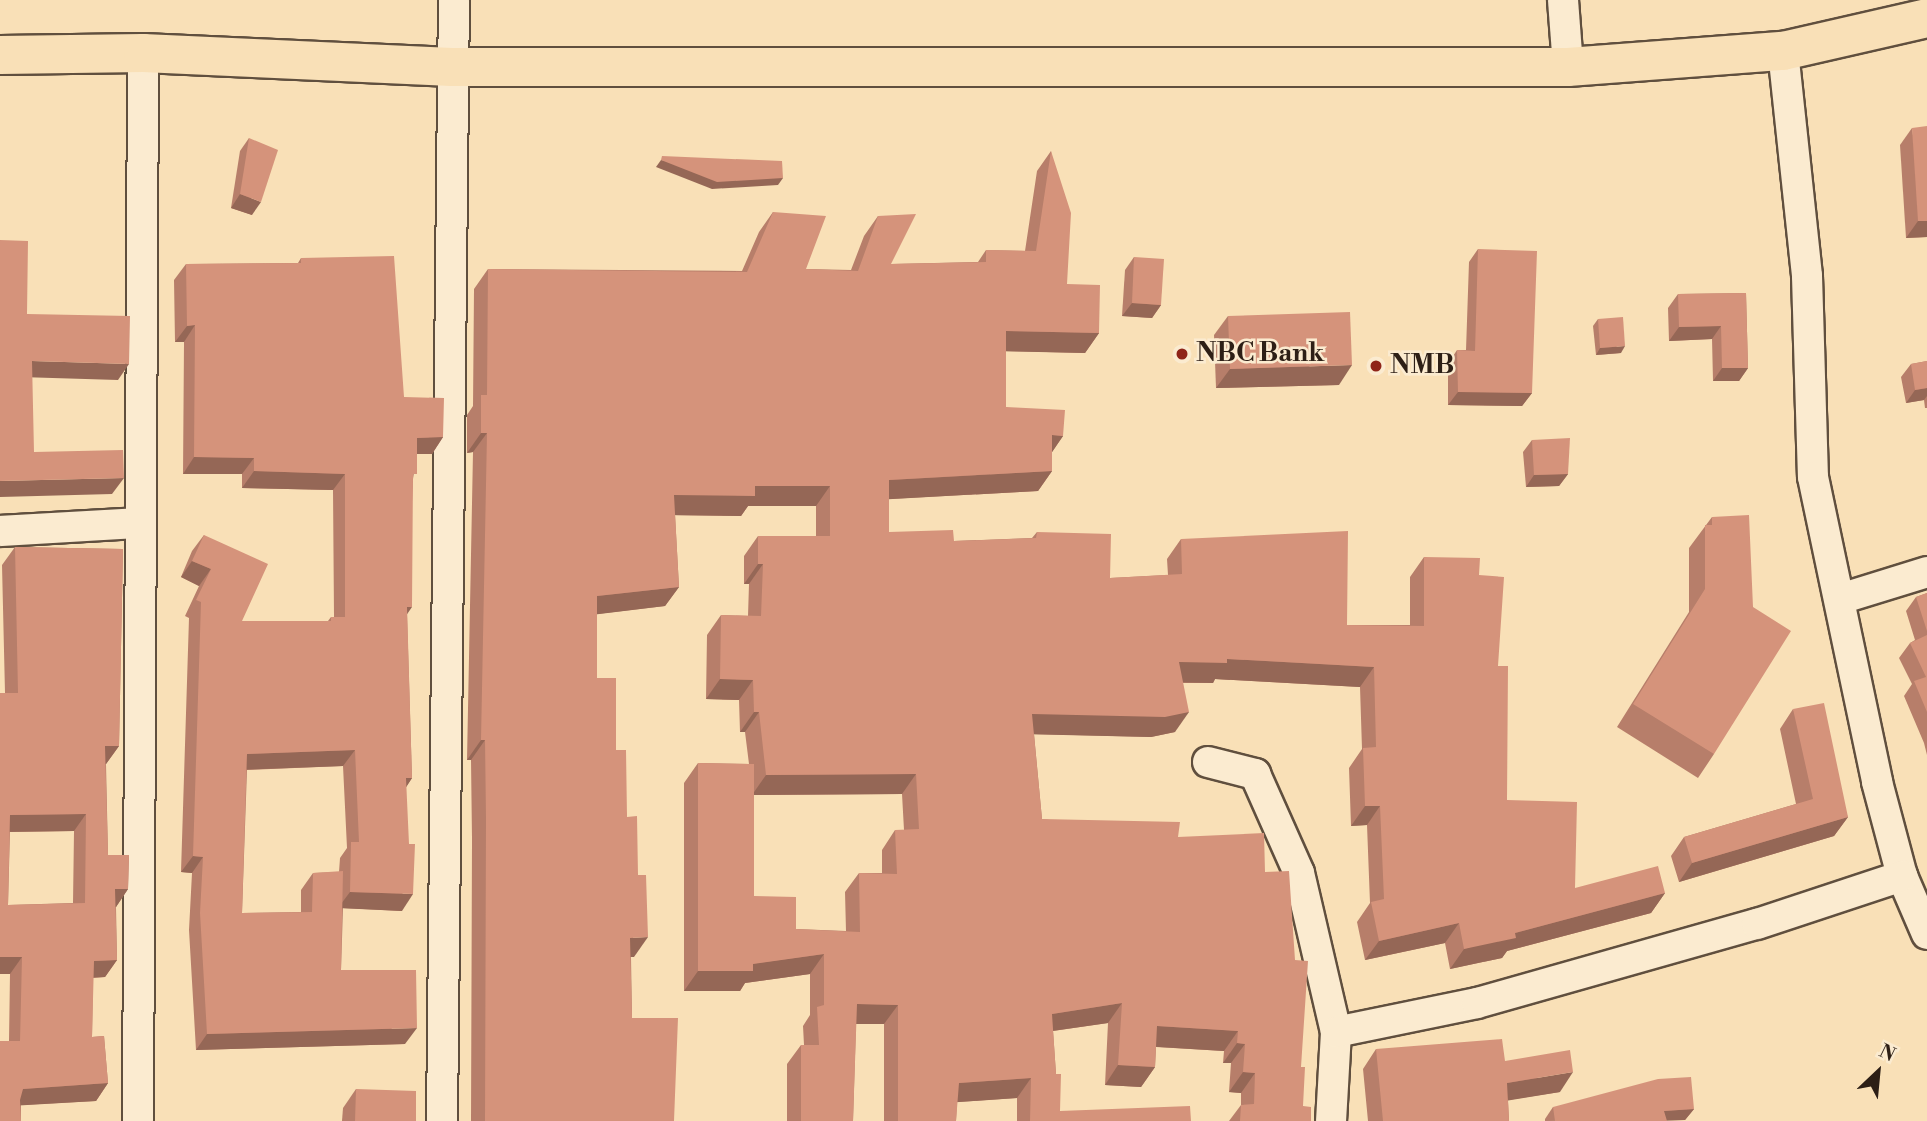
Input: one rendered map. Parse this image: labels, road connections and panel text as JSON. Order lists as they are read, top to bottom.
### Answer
{
  "places": ["NBC Bank", "NMB"],
  "north": "top right"
}
